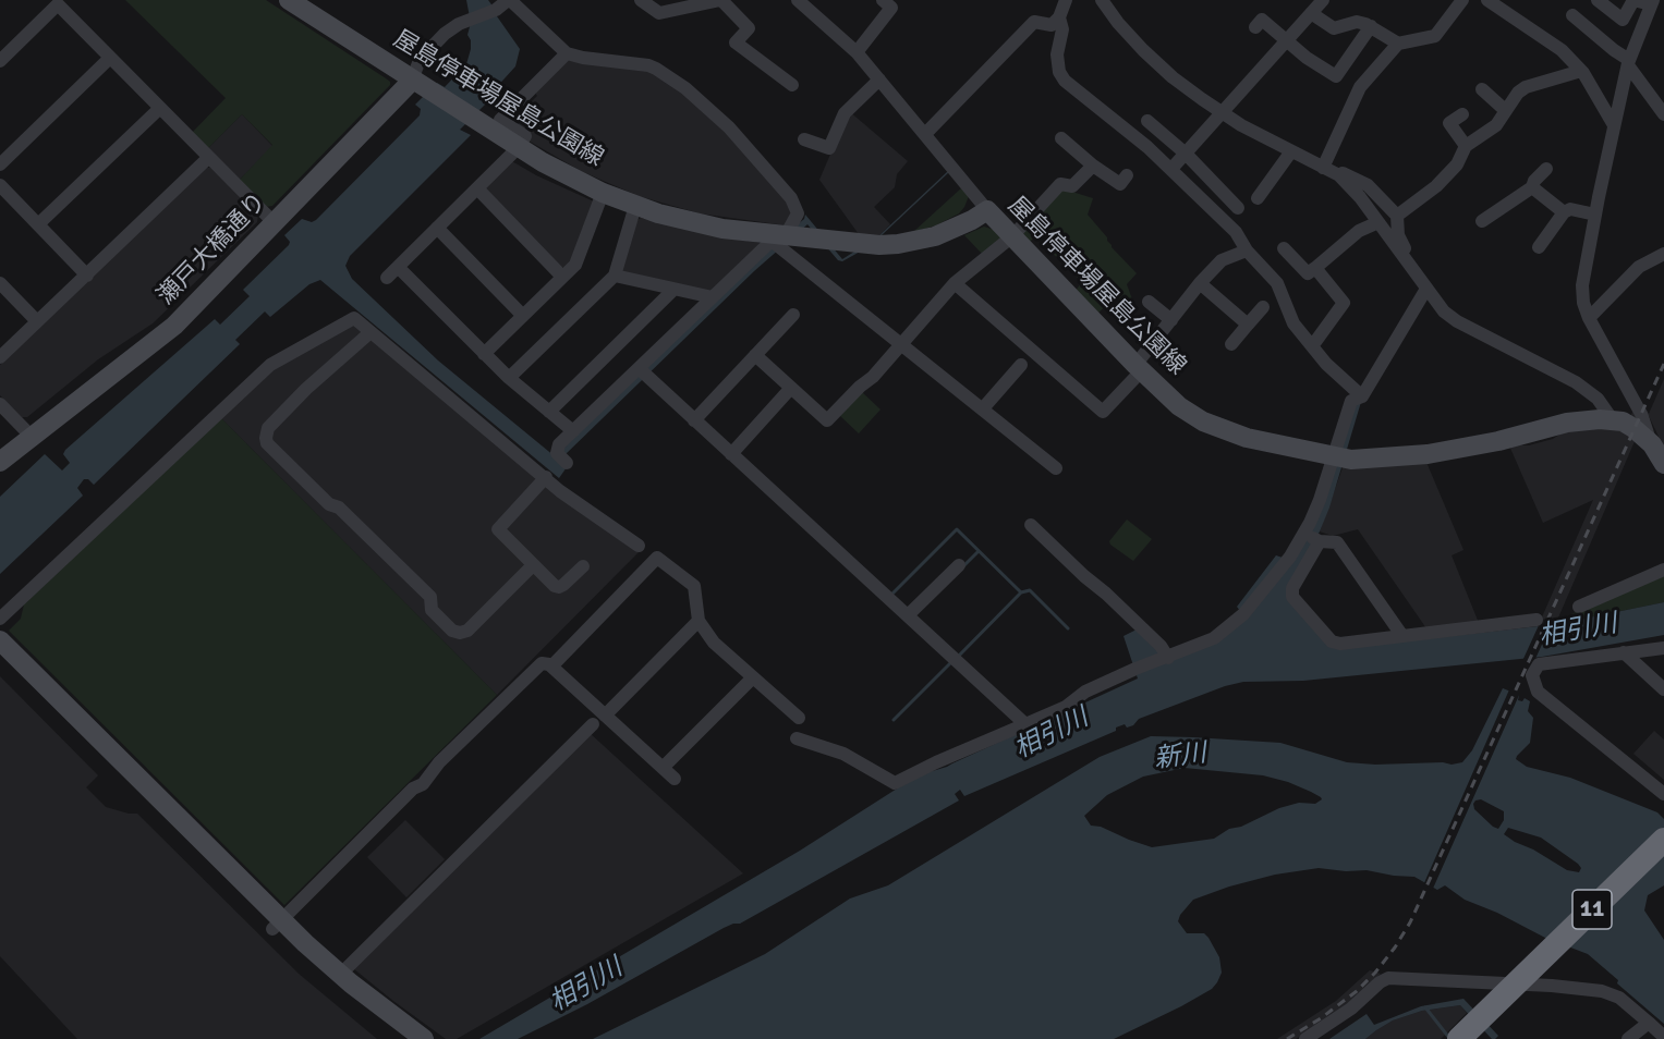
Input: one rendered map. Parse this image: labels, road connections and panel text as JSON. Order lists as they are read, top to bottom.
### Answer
{
  "streets": {
    "highway": ["11"],
    "street": ["屋島停車場屋島公園線", "瀬戸大橋通り"]
  },
  "crossings": [
    ["屋島停車場屋島公園線", "瀬戸大橋通り"]
  ],
  "water": ["相引川", "新川"]
}
